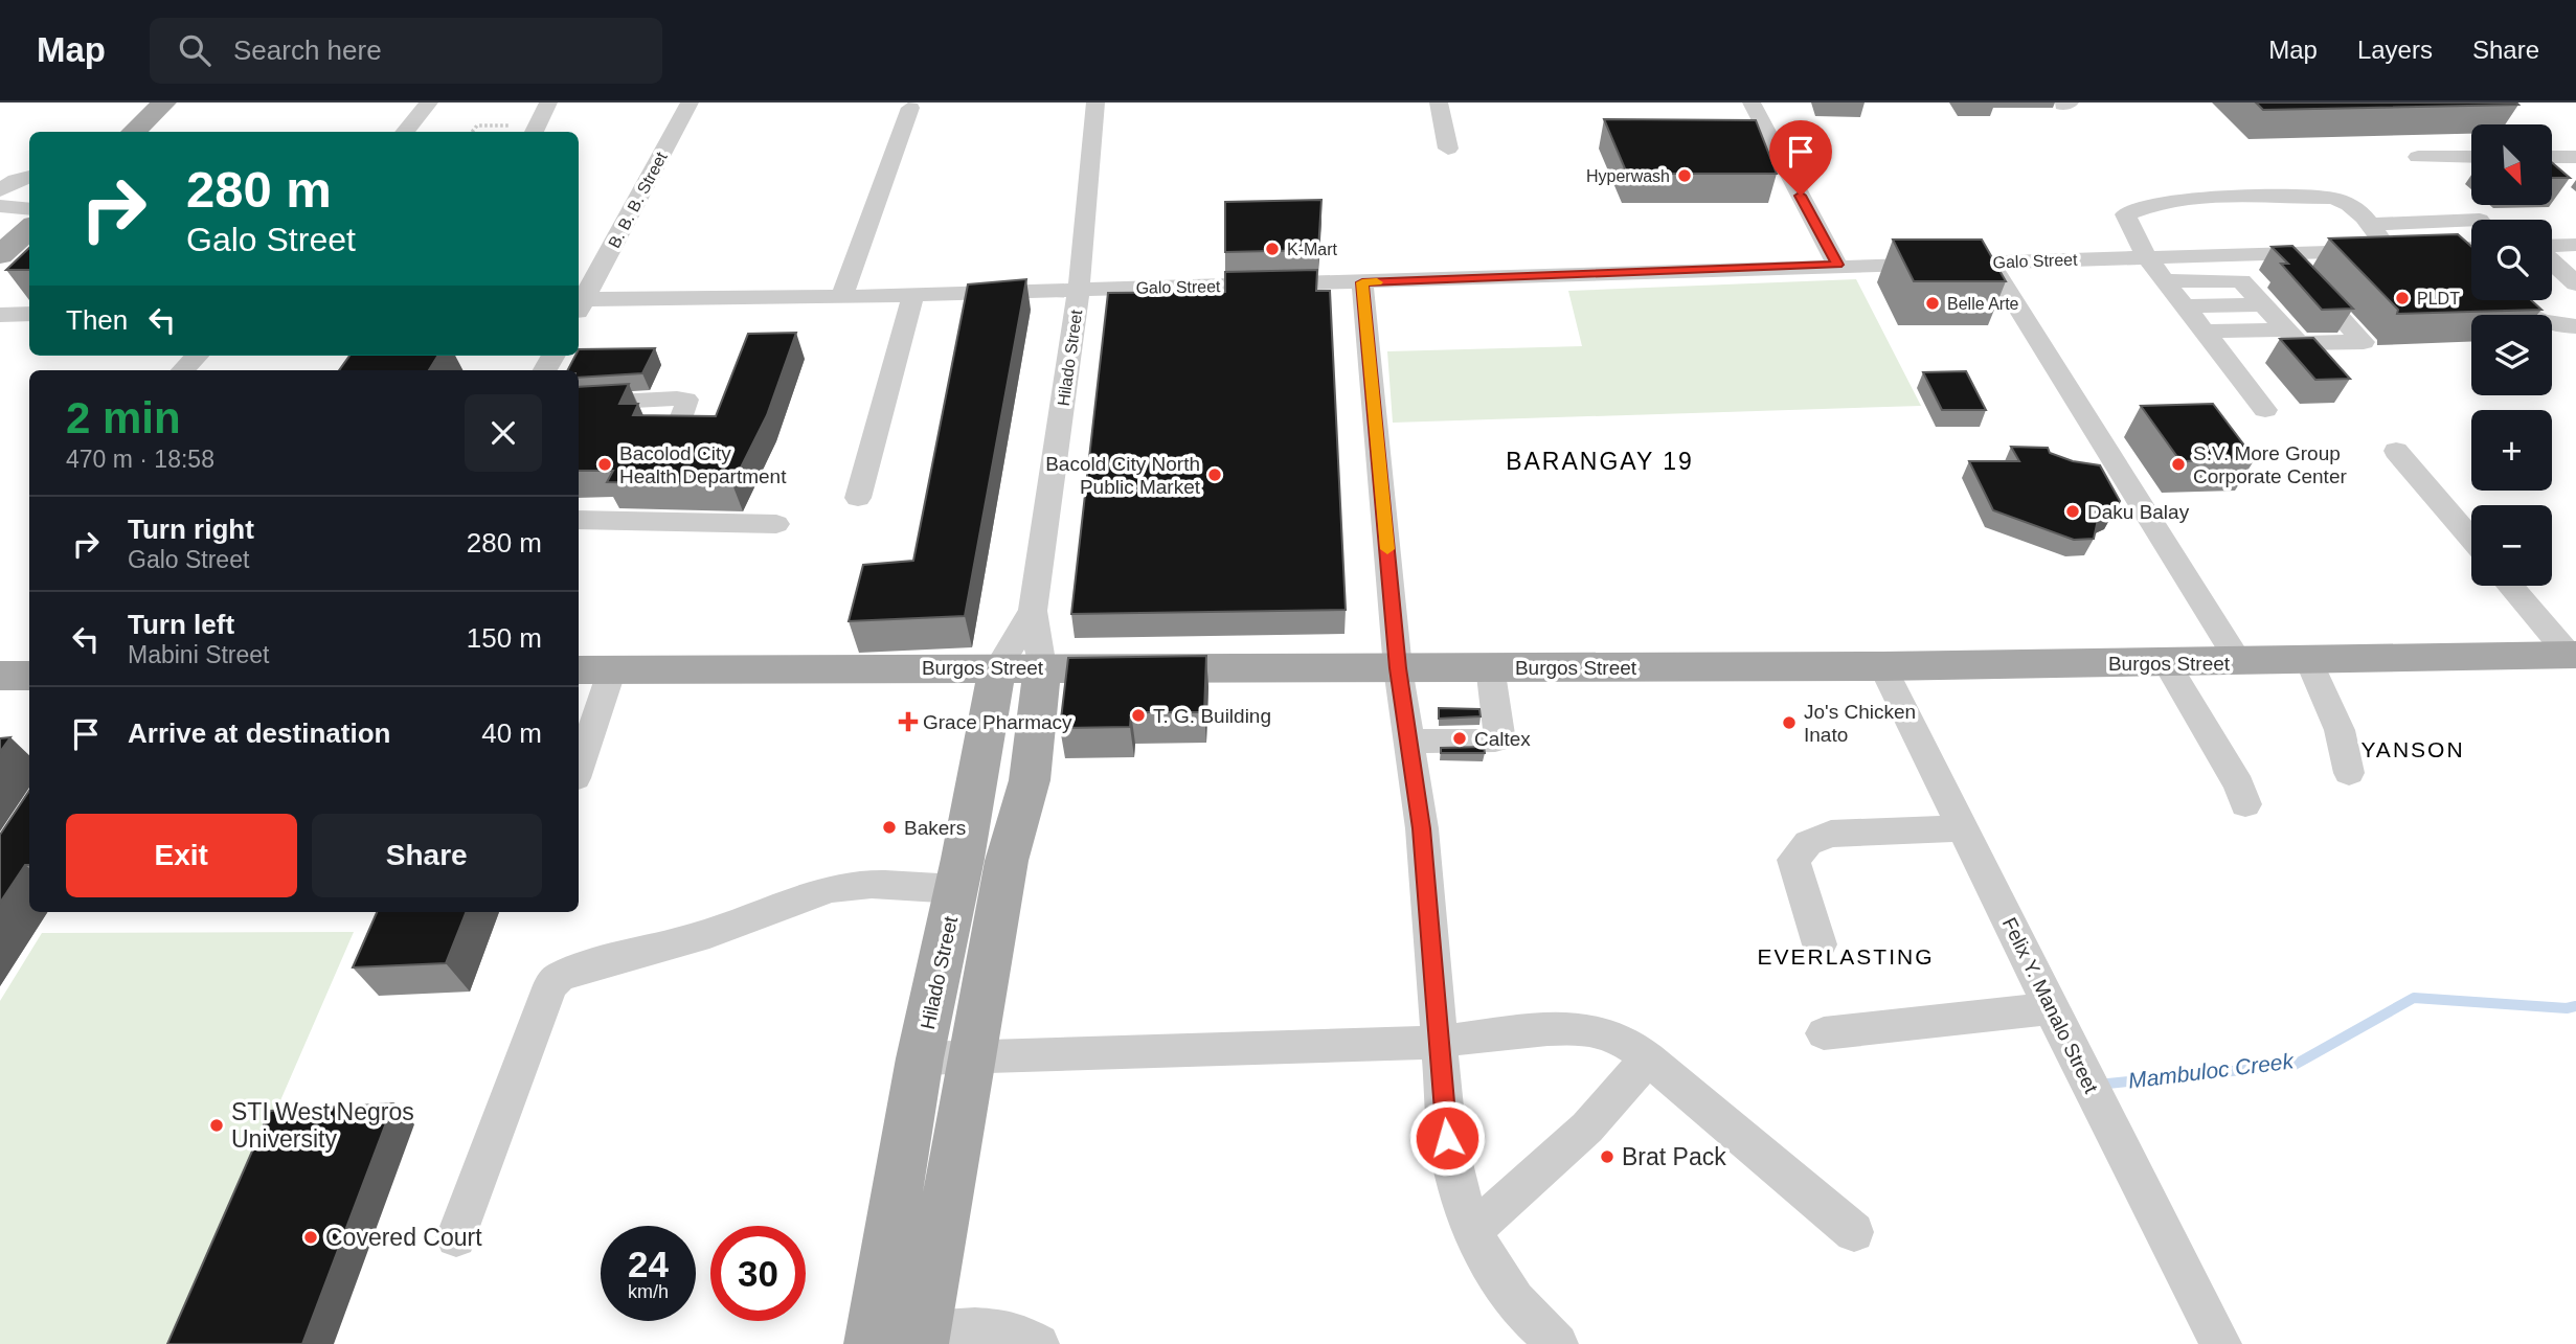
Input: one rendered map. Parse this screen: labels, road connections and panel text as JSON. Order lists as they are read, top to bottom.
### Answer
{
  "streets": {
    "main road": ["Hilado Street", "Burgos Street"],
    "street": ["B. B. B. Street", "Galo Street", "Felix Y. Manalo Street"]
  },
  "crossings": [
    ["B. B. B. Street", "Galo Street"],
    ["Galo Street", "Hilado Street"],
    ["Hilado Street", "Burgos Street"],
    ["Burgos Street", "Felix Y. Manalo Street"]
  ],
  "districts": ["BARANGAY 19", "YANSON", "EVERLASTING"],
  "water": ["Mambuloc Creek"],
  "places": {
    "other": [
      "Hyperwash",
      "K-Mart",
      "PLDT",
      "Belle Arte",
      "Bacolod City Health Department",
      "S.V. More Group Corporate Center",
      "Bacold City North Public Market",
      "Daku Balay",
      "T. G. Building",
      "Jo's Chicken Inato",
      "Caltex",
      "Bakers",
      "STI West Negros University",
      "Brat Pack",
      "Covered Court"
    ],
    "health": ["Grace Pharmacy"]
  },
  "north": "bottom right",
  "page": {
    "header": "Map",
    "search": "Search here",
    "nav": ["Map", "Layers", "Share"],
    "map_buttons": ["+", "−"],
    "turn": ["280 m", "Galo Street"],
    "then": "Then",
    "heading": ["2 min", "470 m · 18:58"],
    "list": [
      {
        "name": "Turn right",
        "note": "Galo Street",
        "value": "280 m"
      },
      {
        "name": "Turn left",
        "note": "Mabini Street",
        "value": "150 m"
      },
      {
        "name": "Arrive at destination",
        "value": "40 m"
      }
    ],
    "buttons": ["Exit", "Share"],
    "speed": "24 km/h",
    "limit": "30"
  }
}
